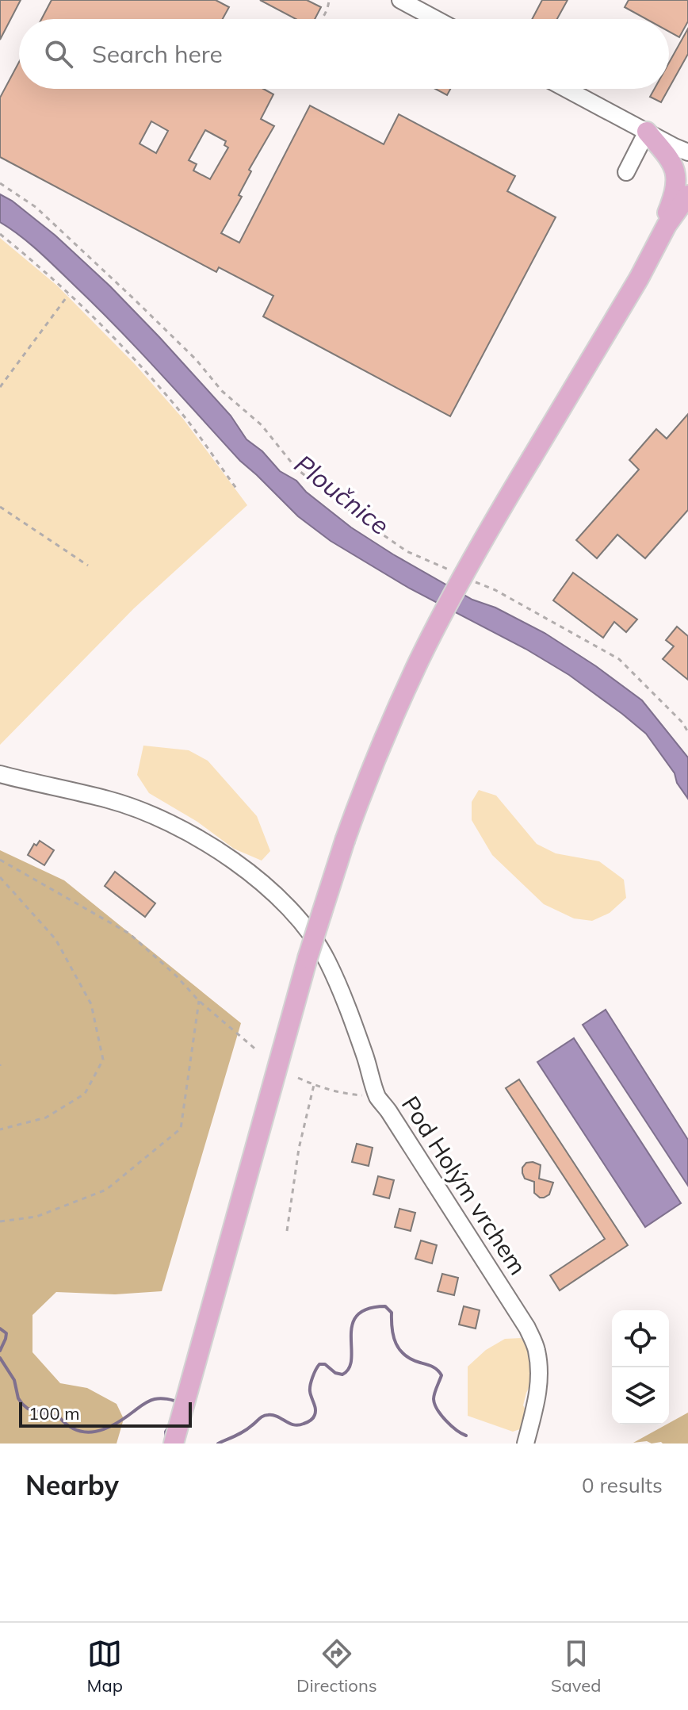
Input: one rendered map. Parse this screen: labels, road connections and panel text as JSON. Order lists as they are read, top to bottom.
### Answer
{
  "streets": {
    "street": ["Pod Holým vrchem"]
  },
  "water": ["Ploučnice"],
  "scale_bar": "100 m",
  "page": {
    "search": "Search here",
    "scale": "100 m",
    "heading": ["Nearby", "0 results"],
    "nav": ["Map", "Directions", "Saved"]
  }
}
